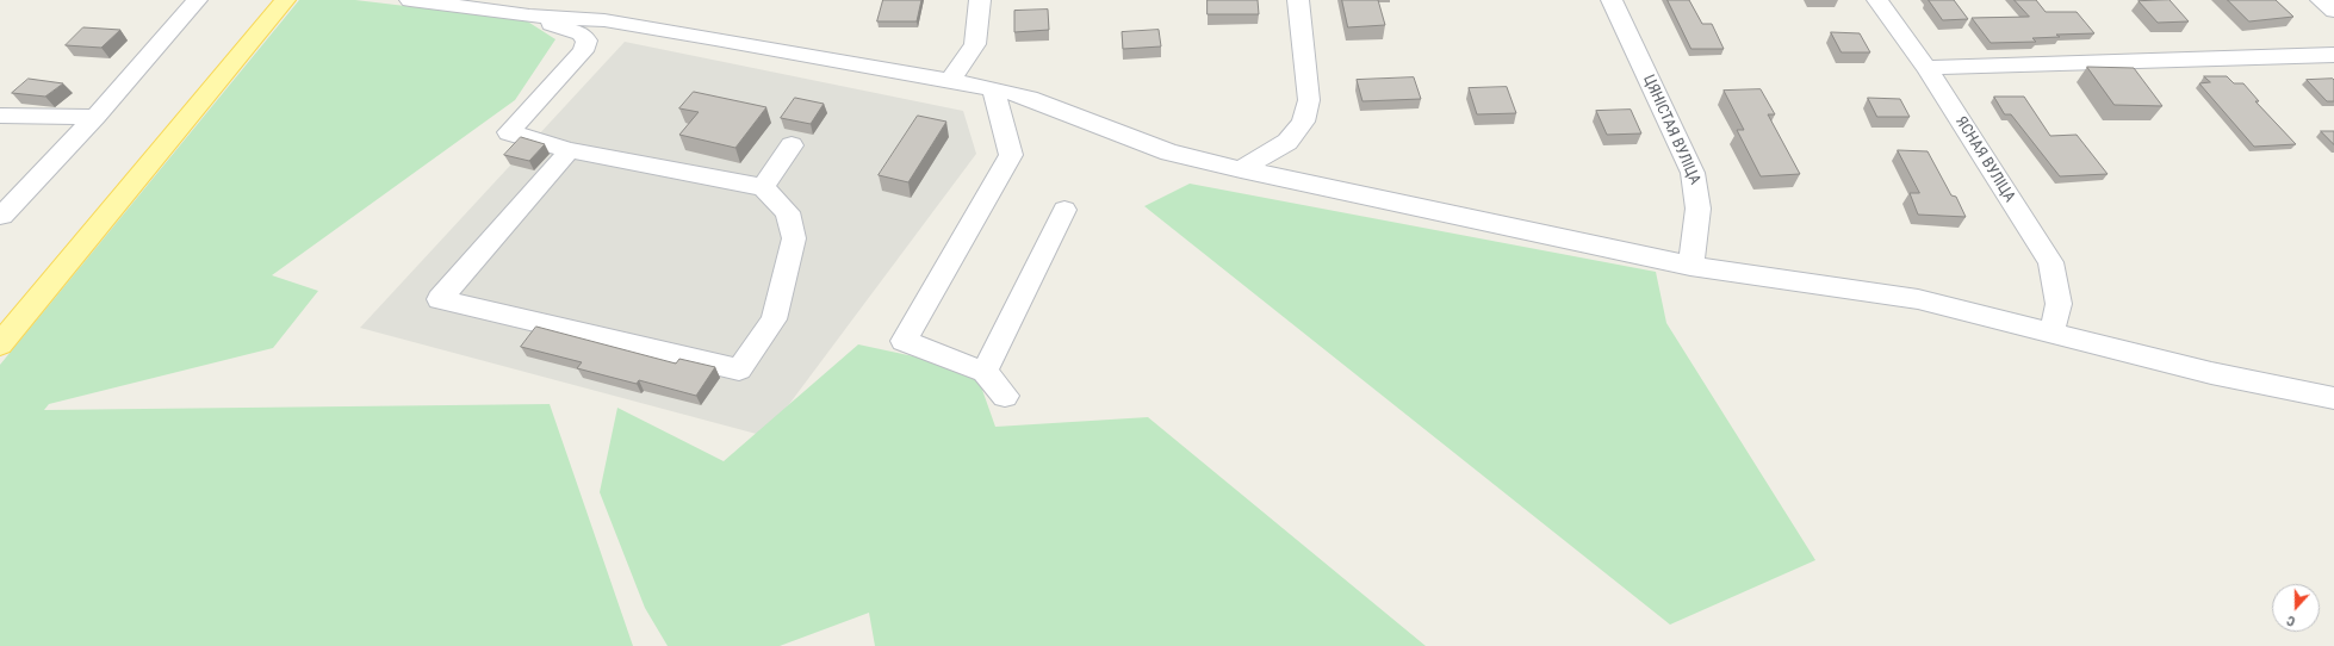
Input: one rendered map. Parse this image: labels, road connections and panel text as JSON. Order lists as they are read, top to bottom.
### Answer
{
  "streets": {
    "street": ["ЦЯНІСТАЯ ВУЛІЦА", "ЯСНАЯ ВУЛІЦА"]
  },
  "north": "bottom"
}
